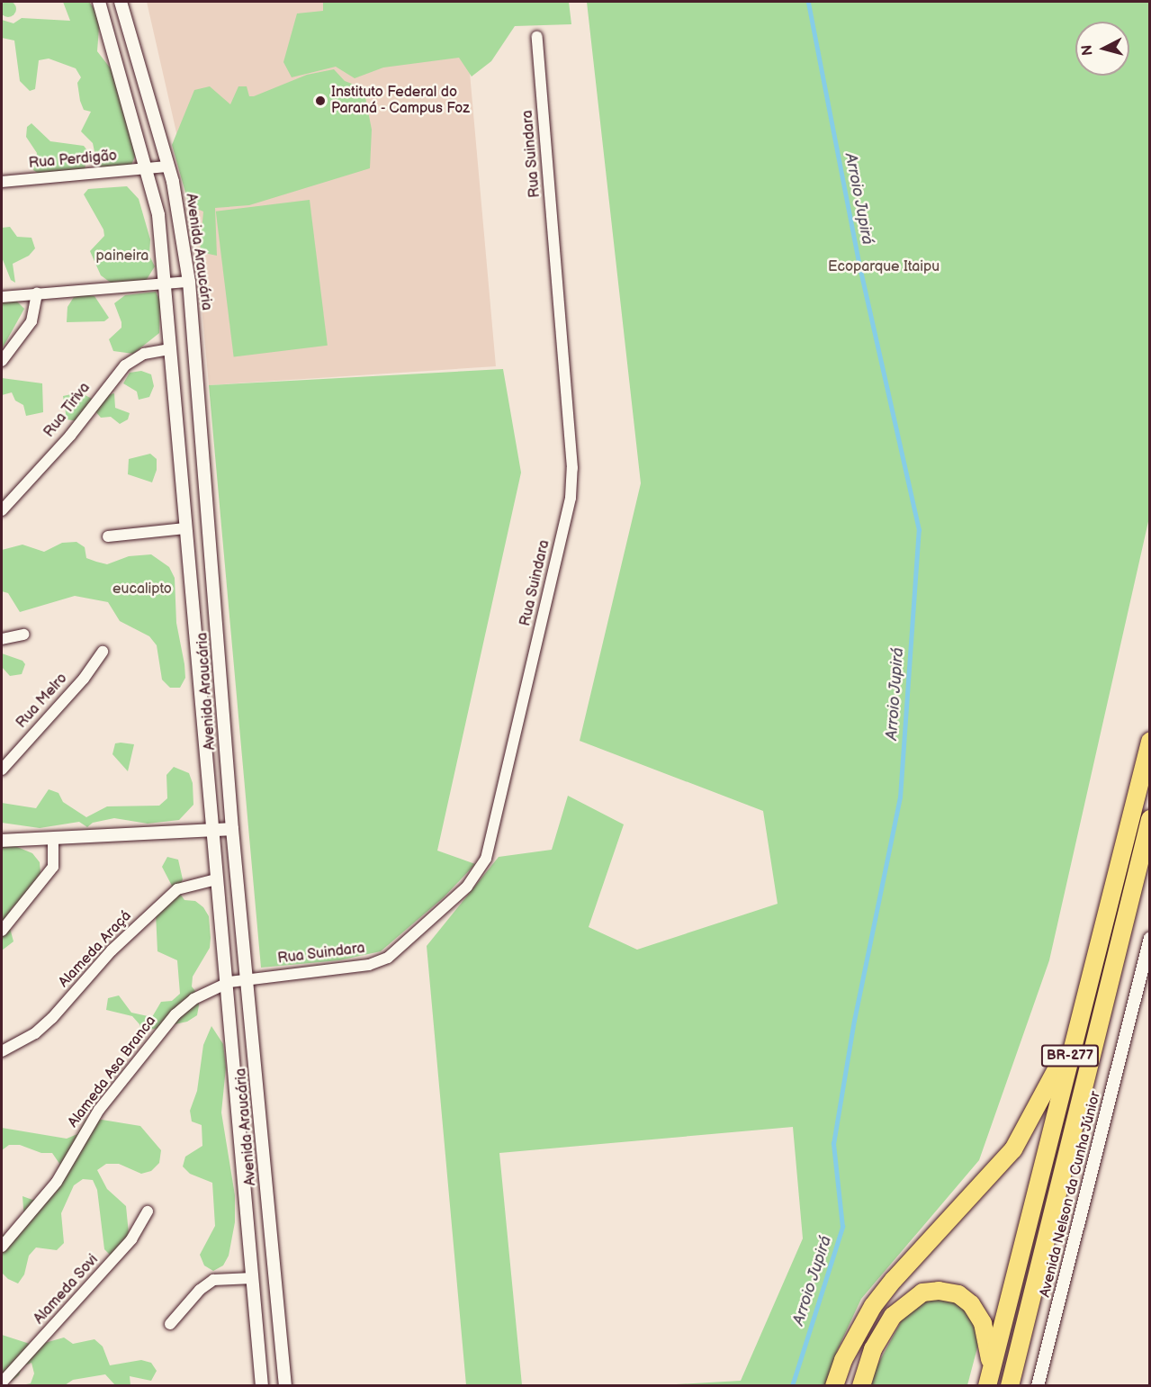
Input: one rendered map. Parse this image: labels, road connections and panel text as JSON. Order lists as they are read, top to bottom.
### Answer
{
  "streets": {
    "highway": ["BR-277"],
    "street": [
      "Rua Suindara",
      "Rua Perdigão",
      "Avenida Araucária",
      "Rua Tiriva",
      "Rua Melro",
      "Alameda Araçá",
      "Alameda Asa Branca",
      "Avenida Nelson da Cunha Júnior",
      "Alameda Sovi"
    ]
  },
  "crossings": [
    ["Rua Suindara", "Avenida Araucária"],
    ["Rua Suindara", "Alameda Asa Branca"],
    ["Rua Perdigão", "Avenida Araucária"],
    ["Avenida Araucária", "Rua Tiriva"],
    ["Avenida Araucária", "Alameda Araçá"],
    ["Avenida Araucária", "Alameda Asa Branca"]
  ],
  "water": ["Arroio Jupirá"],
  "parks": ["paineira", "Ecoparque Itaipu", "eucalipto"],
  "places": ["Instituto Federal do Paraná - Campus Foz"],
  "north": "left"
}
